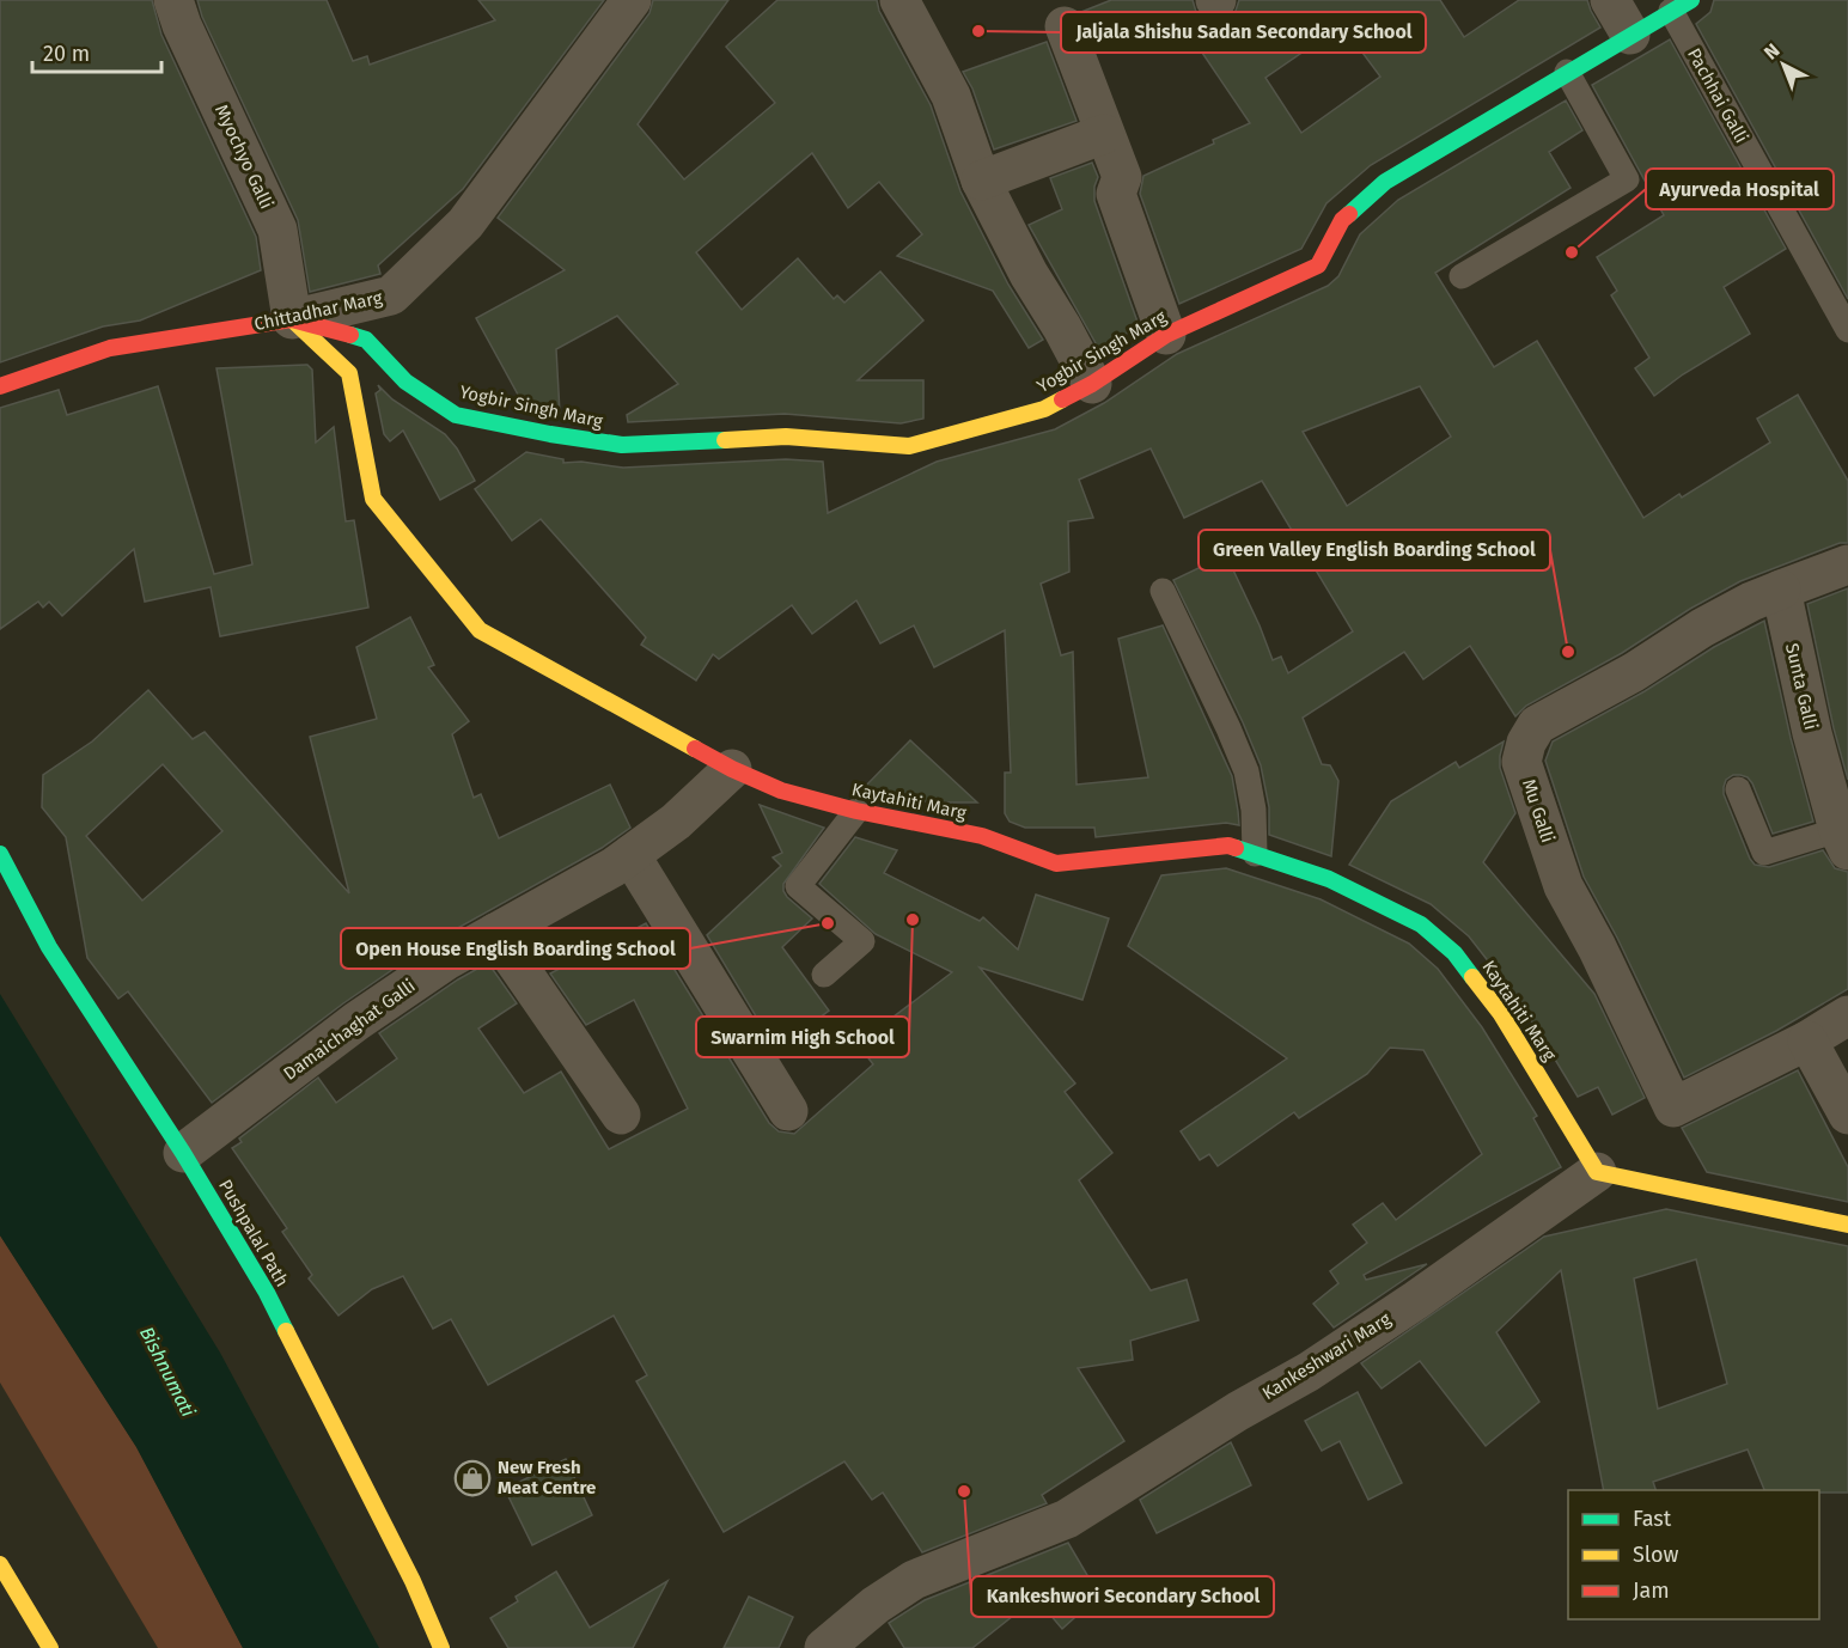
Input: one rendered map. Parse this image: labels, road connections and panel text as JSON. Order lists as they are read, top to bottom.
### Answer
{
  "streets": {
    "street": [
      "Myochyo Galli",
      "Chittadhar Marg",
      "Yogbir Singh Marg",
      "Sunta Galli",
      "Kaytahiti Marg",
      "Mu Galli",
      "Damaichaghat Galli",
      "Pushpalal Path",
      "Kankeshwari Marg"
    ],
    "lane": ["Pachhai Galli"]
  },
  "crossings": [
    ["Pachhai Galli", "Yogbir Singh Marg"],
    ["Myochyo Galli", "Chittadhar Marg"],
    ["Myochyo Galli", "Yogbir Singh Marg"],
    ["Myochyo Galli", "Kaytahiti Marg"],
    ["Chittadhar Marg", "Yogbir Singh Marg"],
    ["Chittadhar Marg", "Kaytahiti Marg"],
    ["Yogbir Singh Marg", "Kaytahiti Marg"],
    ["Sunta Galli", "Mu Galli"],
    ["Kaytahiti Marg", "Damaichaghat Galli"],
    ["Kaytahiti Marg", "Kankeshwari Marg"],
    ["Damaichaghat Galli", "Pushpalal Path"]
  ],
  "water": ["Bishnumati"],
  "places": {
    "other": [
      "Jaljala Shishu Sadan Secondary School",
      "Ayurveda Hospital",
      "Green Valley English Boarding School",
      "Swarnim High School",
      "Open House English Boarding School",
      "Kankeshwori Secondary School"
    ],
    "shop": ["New Fresh Meat Centre"]
  },
  "legend": ["Fast", "Slow", "Jam"],
  "scale_bar": "20 m",
  "north": "top left"
}
